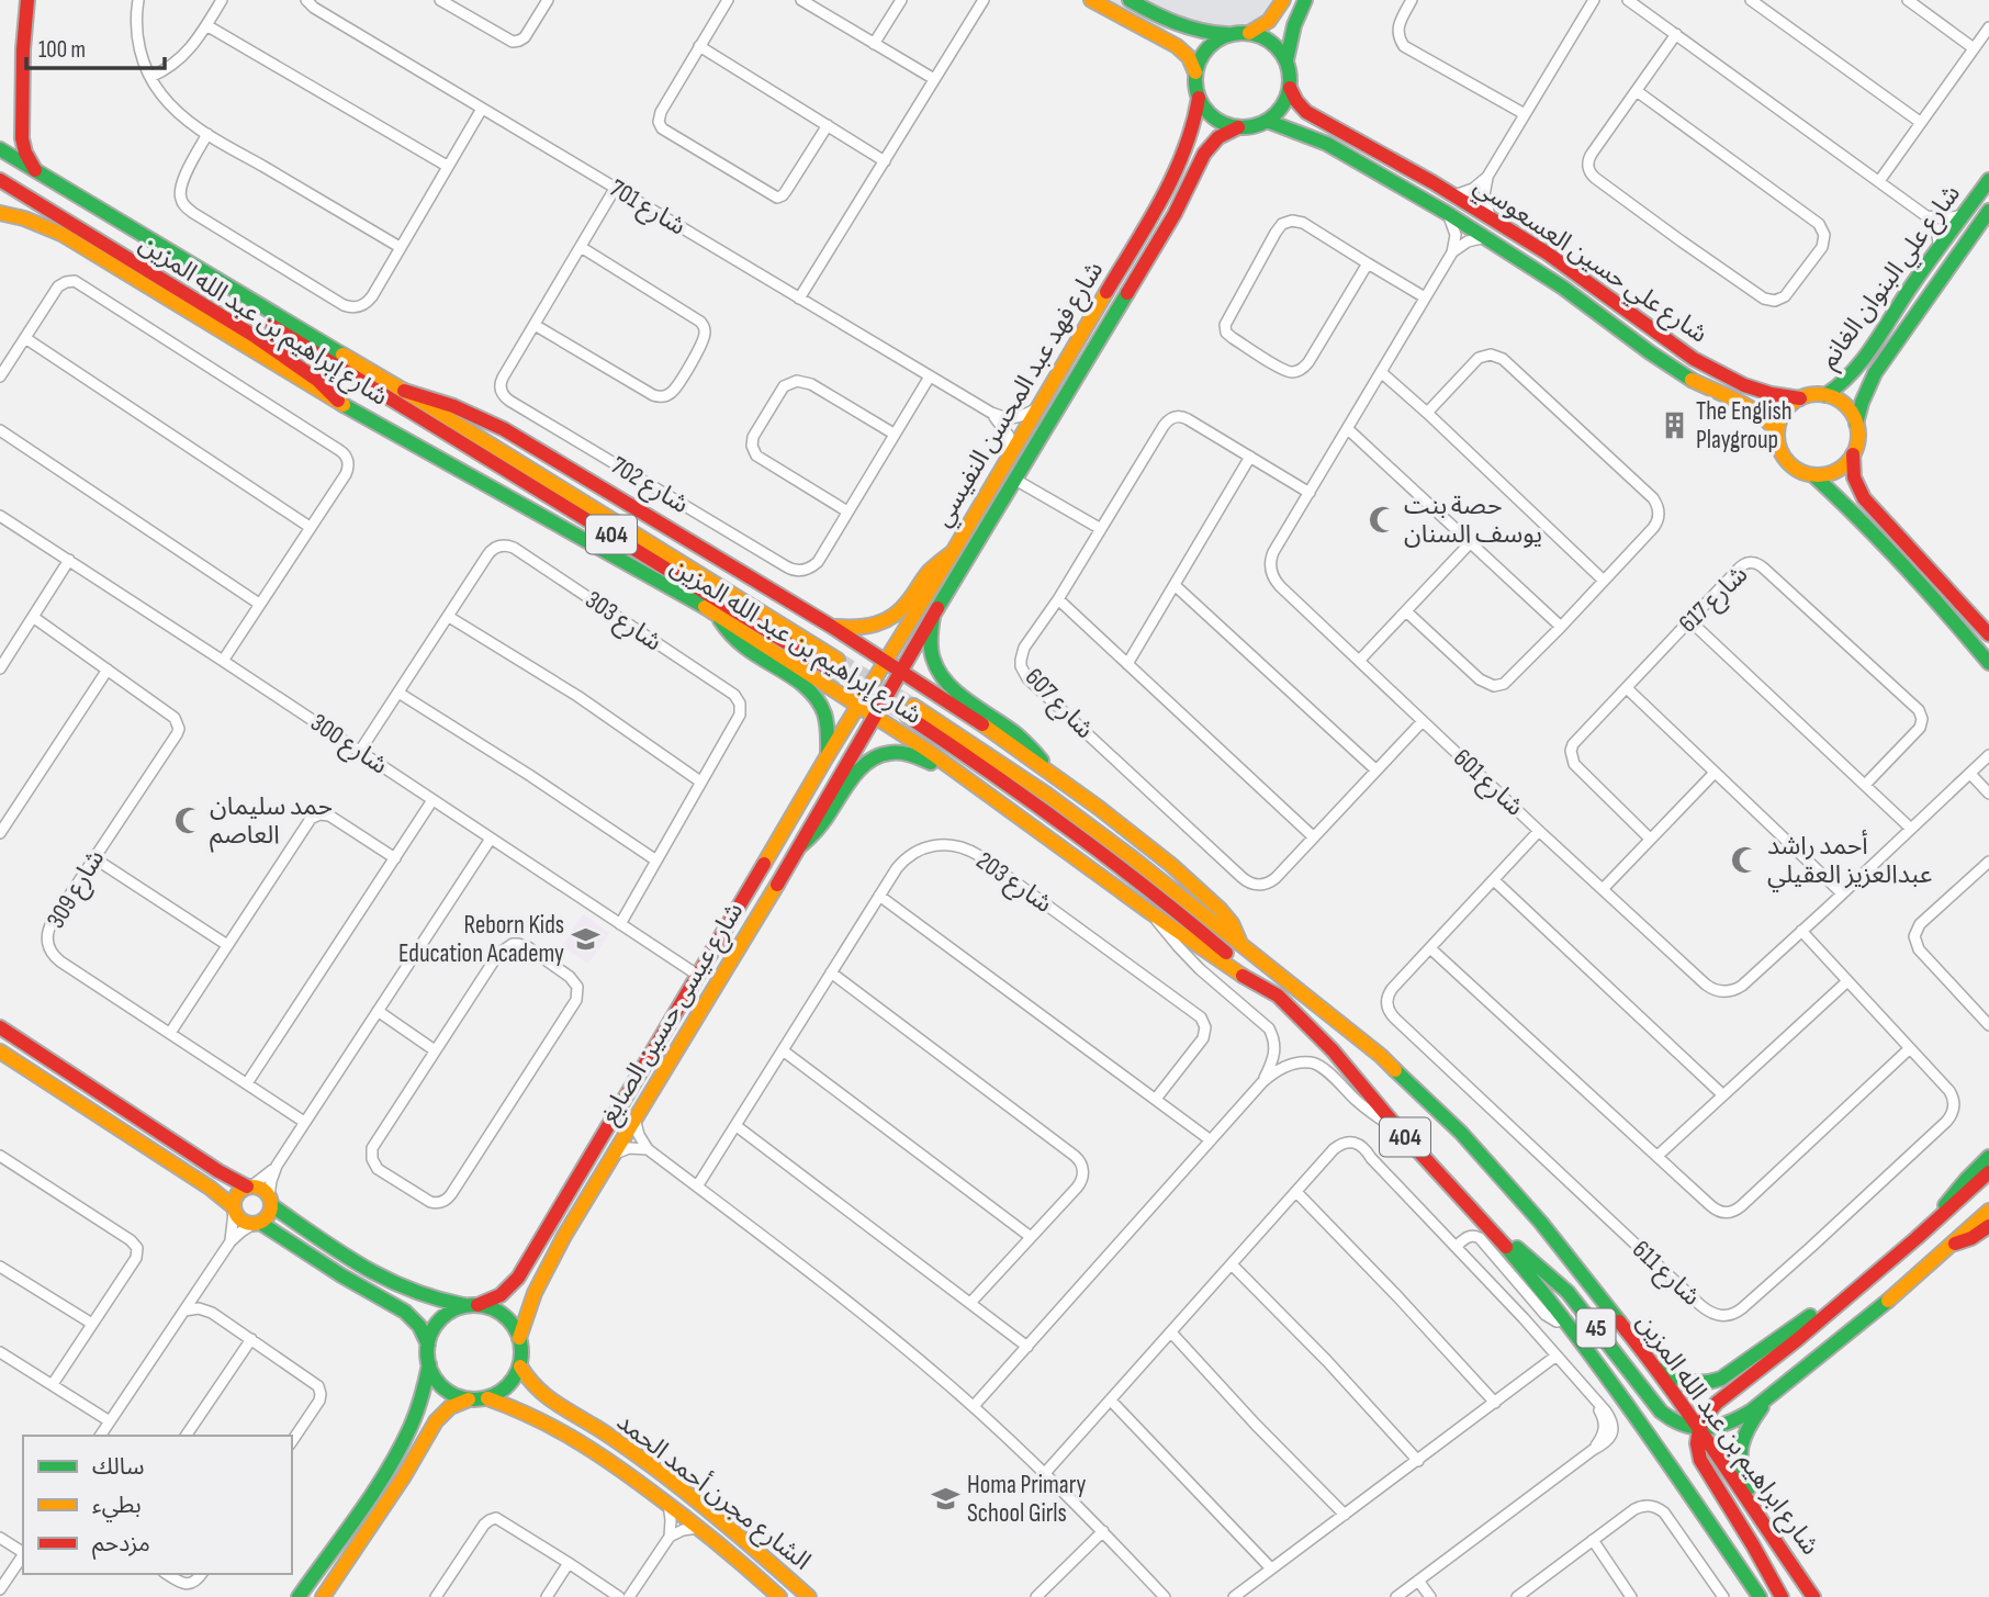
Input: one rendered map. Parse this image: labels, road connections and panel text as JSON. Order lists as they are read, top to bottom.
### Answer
{
  "streets": {
    "main road": [
      "شارع علي حسين العسعوسي",
      "شارع علي البنوان الغانم",
      "شارع إبراهيم بن عبد الله المزين",
      "شارع فهد عبد المحسن النفيسي",
      "404",
      "شارع عيسى حسين الصايغ",
      "45",
      "شارع ابراهيم بن عبد الله المزين",
      "الشارع مجرن أحمد الحمد"
    ],
    "street": [
      "شارع 701",
      "شارع 702",
      "شارع 617",
      "شارع 303",
      "شارع 607",
      "شارع 300",
      "شارع 601",
      "شارع 203",
      "شارع 309",
      "شارع 611"
    ]
  },
  "crossings": [
    ["شارع 701", "شارع 702"],
    ["شارع علي حسين العسعوسي", "شارع علي البنوان الغانم"],
    ["شارع علي حسين العسعوسي", "شارع فهد عبد المحسن النفيسي"],
    ["شارع إبراهيم بن عبد الله المزين", "شارع فهد عبد المحسن النفيسي"],
    ["شارع إبراهيم بن عبد الله المزين", "شارع عيسى حسين الصايغ"],
    ["شارع إبراهيم بن عبد الله المزين", "45"],
    ["شارع إبراهيم بن عبد الله المزين", "شارع ابراهيم بن عبد الله المزين"],
    ["شارع فهد عبد المحسن النفيسي", "شارع عيسى حسين الصايغ"],
    ["شارع 303", "شارع 300"],
    ["شارع 607", "شارع 601"],
    ["شارع 300", "شارع عيسى حسين الصايغ"],
    ["شارع 601", "شارع 611"],
    ["شارع عيسى حسين الصايغ", "الشارع مجرن أحمد الحمد"],
    ["45", "شارع ابراهيم بن عبد الله المزين"]
  ],
  "places": {
    "building": ["The English Playgroup"],
    "mosque": ["حصة بنت يوسف السنان", "حمد سليمان العاصم", "أحمد راشد عبدالعزيز العقيلي"],
    "school or university": ["Reborn Kids Education Academy", "Homa Primary School Girls"]
  },
  "legend": ["سالك", "بطيء", "مزدحم"],
  "scale_bar": "100 m"
}
